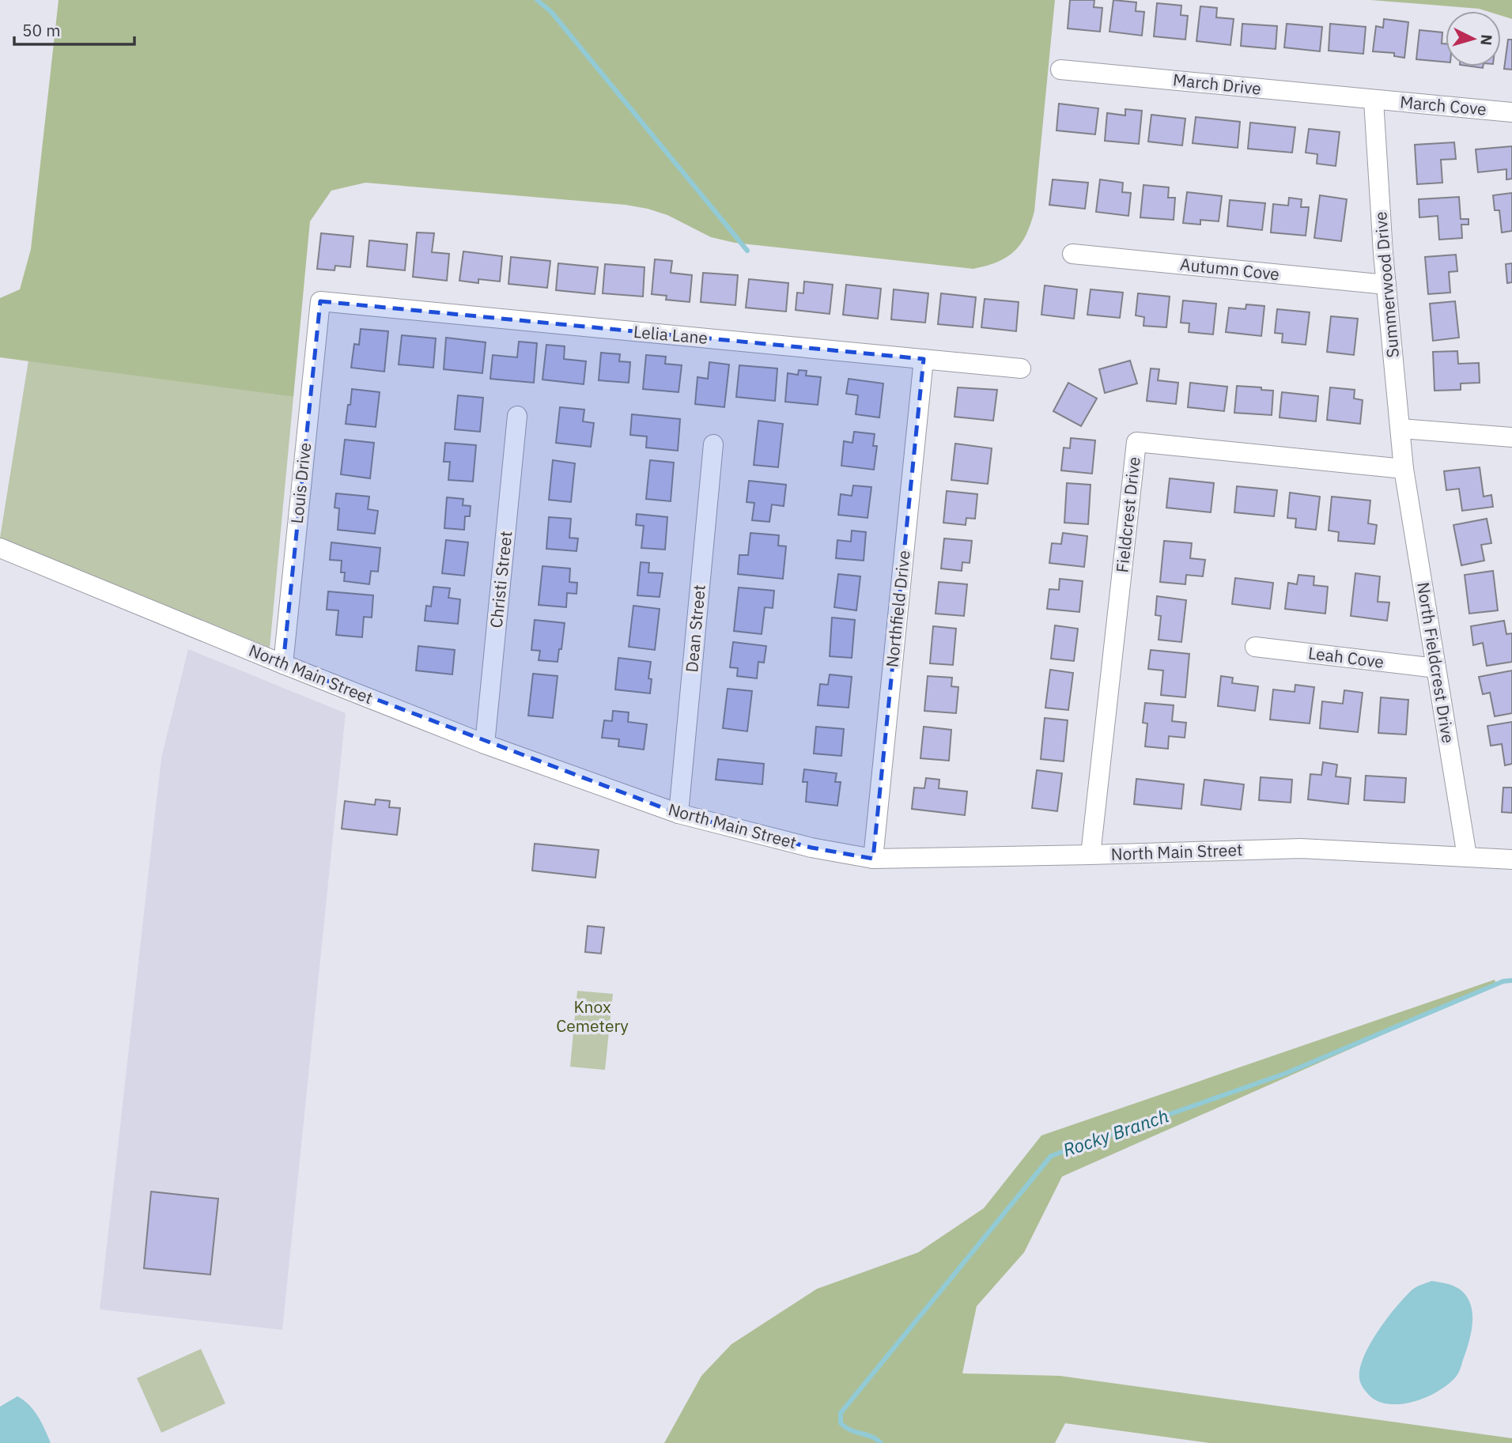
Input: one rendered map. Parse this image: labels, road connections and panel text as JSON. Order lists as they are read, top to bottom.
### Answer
{
  "streets": {
    "street": [
      "March Drive",
      "March Cove",
      "Autumn Cove",
      "Summerwood Drive",
      "Lelia Lane",
      "Louis Drive",
      "Fieldcrest Drive",
      "Christi Street",
      "Northfield Drive",
      "Dean Street",
      "Leah Cove",
      "North Fieldcrest Drive",
      "North Main Street"
    ]
  },
  "crossings": [
    ["March Drive", "March Cove"],
    ["March Drive", "Summerwood Drive"],
    ["March Cove", "Summerwood Drive"],
    ["Autumn Cove", "Summerwood Drive"],
    ["Summerwood Drive", "Fieldcrest Drive"],
    ["Summerwood Drive", "North Fieldcrest Drive"],
    ["Lelia Lane", "Louis Drive"],
    ["Lelia Lane", "Northfield Drive"],
    ["Louis Drive", "North Main Street"],
    ["Fieldcrest Drive", "North Fieldcrest Drive"],
    ["Fieldcrest Drive", "North Main Street"],
    ["Christi Street", "North Main Street"],
    ["Northfield Drive", "North Main Street"],
    ["Dean Street", "North Main Street"],
    ["Leah Cove", "North Fieldcrest Drive"],
    ["North Fieldcrest Drive", "North Main Street"]
  ],
  "water": ["Rocky Branch"],
  "parks": ["Knox Cemetery"],
  "scale_bar": "50 m",
  "north": "right"
}
